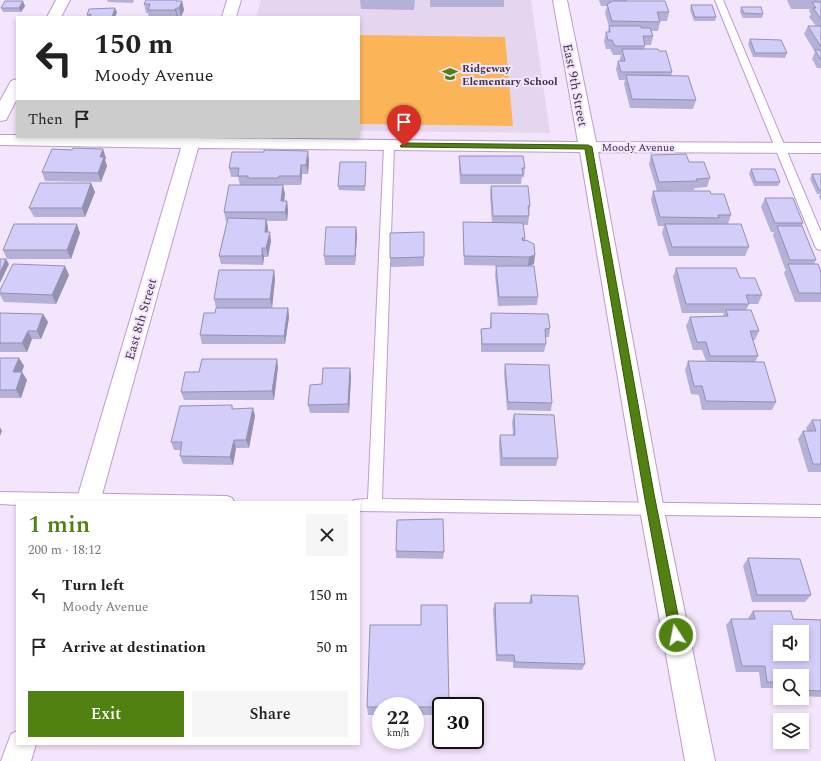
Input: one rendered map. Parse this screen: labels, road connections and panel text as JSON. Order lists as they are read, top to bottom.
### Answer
{
  "streets": {
    "street": ["East 9th Street", "Moody Avenue", "East 8th Street"]
  },
  "crossings": [
    ["East 9th Street", "Moody Avenue"],
    ["Moody Avenue", "East 8th Street"]
  ],
  "places": {
    "school or university": ["Ridgeway Elementary School"]
  },
  "page": {
    "turn": ["150 m", "Moody Avenue"],
    "then": "Then",
    "heading": ["1 min", "200 m · 18:12"],
    "list": [
      {
        "name": "Turn left",
        "note": "Moody Avenue",
        "value": "150 m"
      },
      {
        "name": "Arrive at destination",
        "value": "50 m"
      }
    ],
    "buttons": ["Exit", "Share"],
    "speed": "22 km/h",
    "limit": "30"
  }
}
